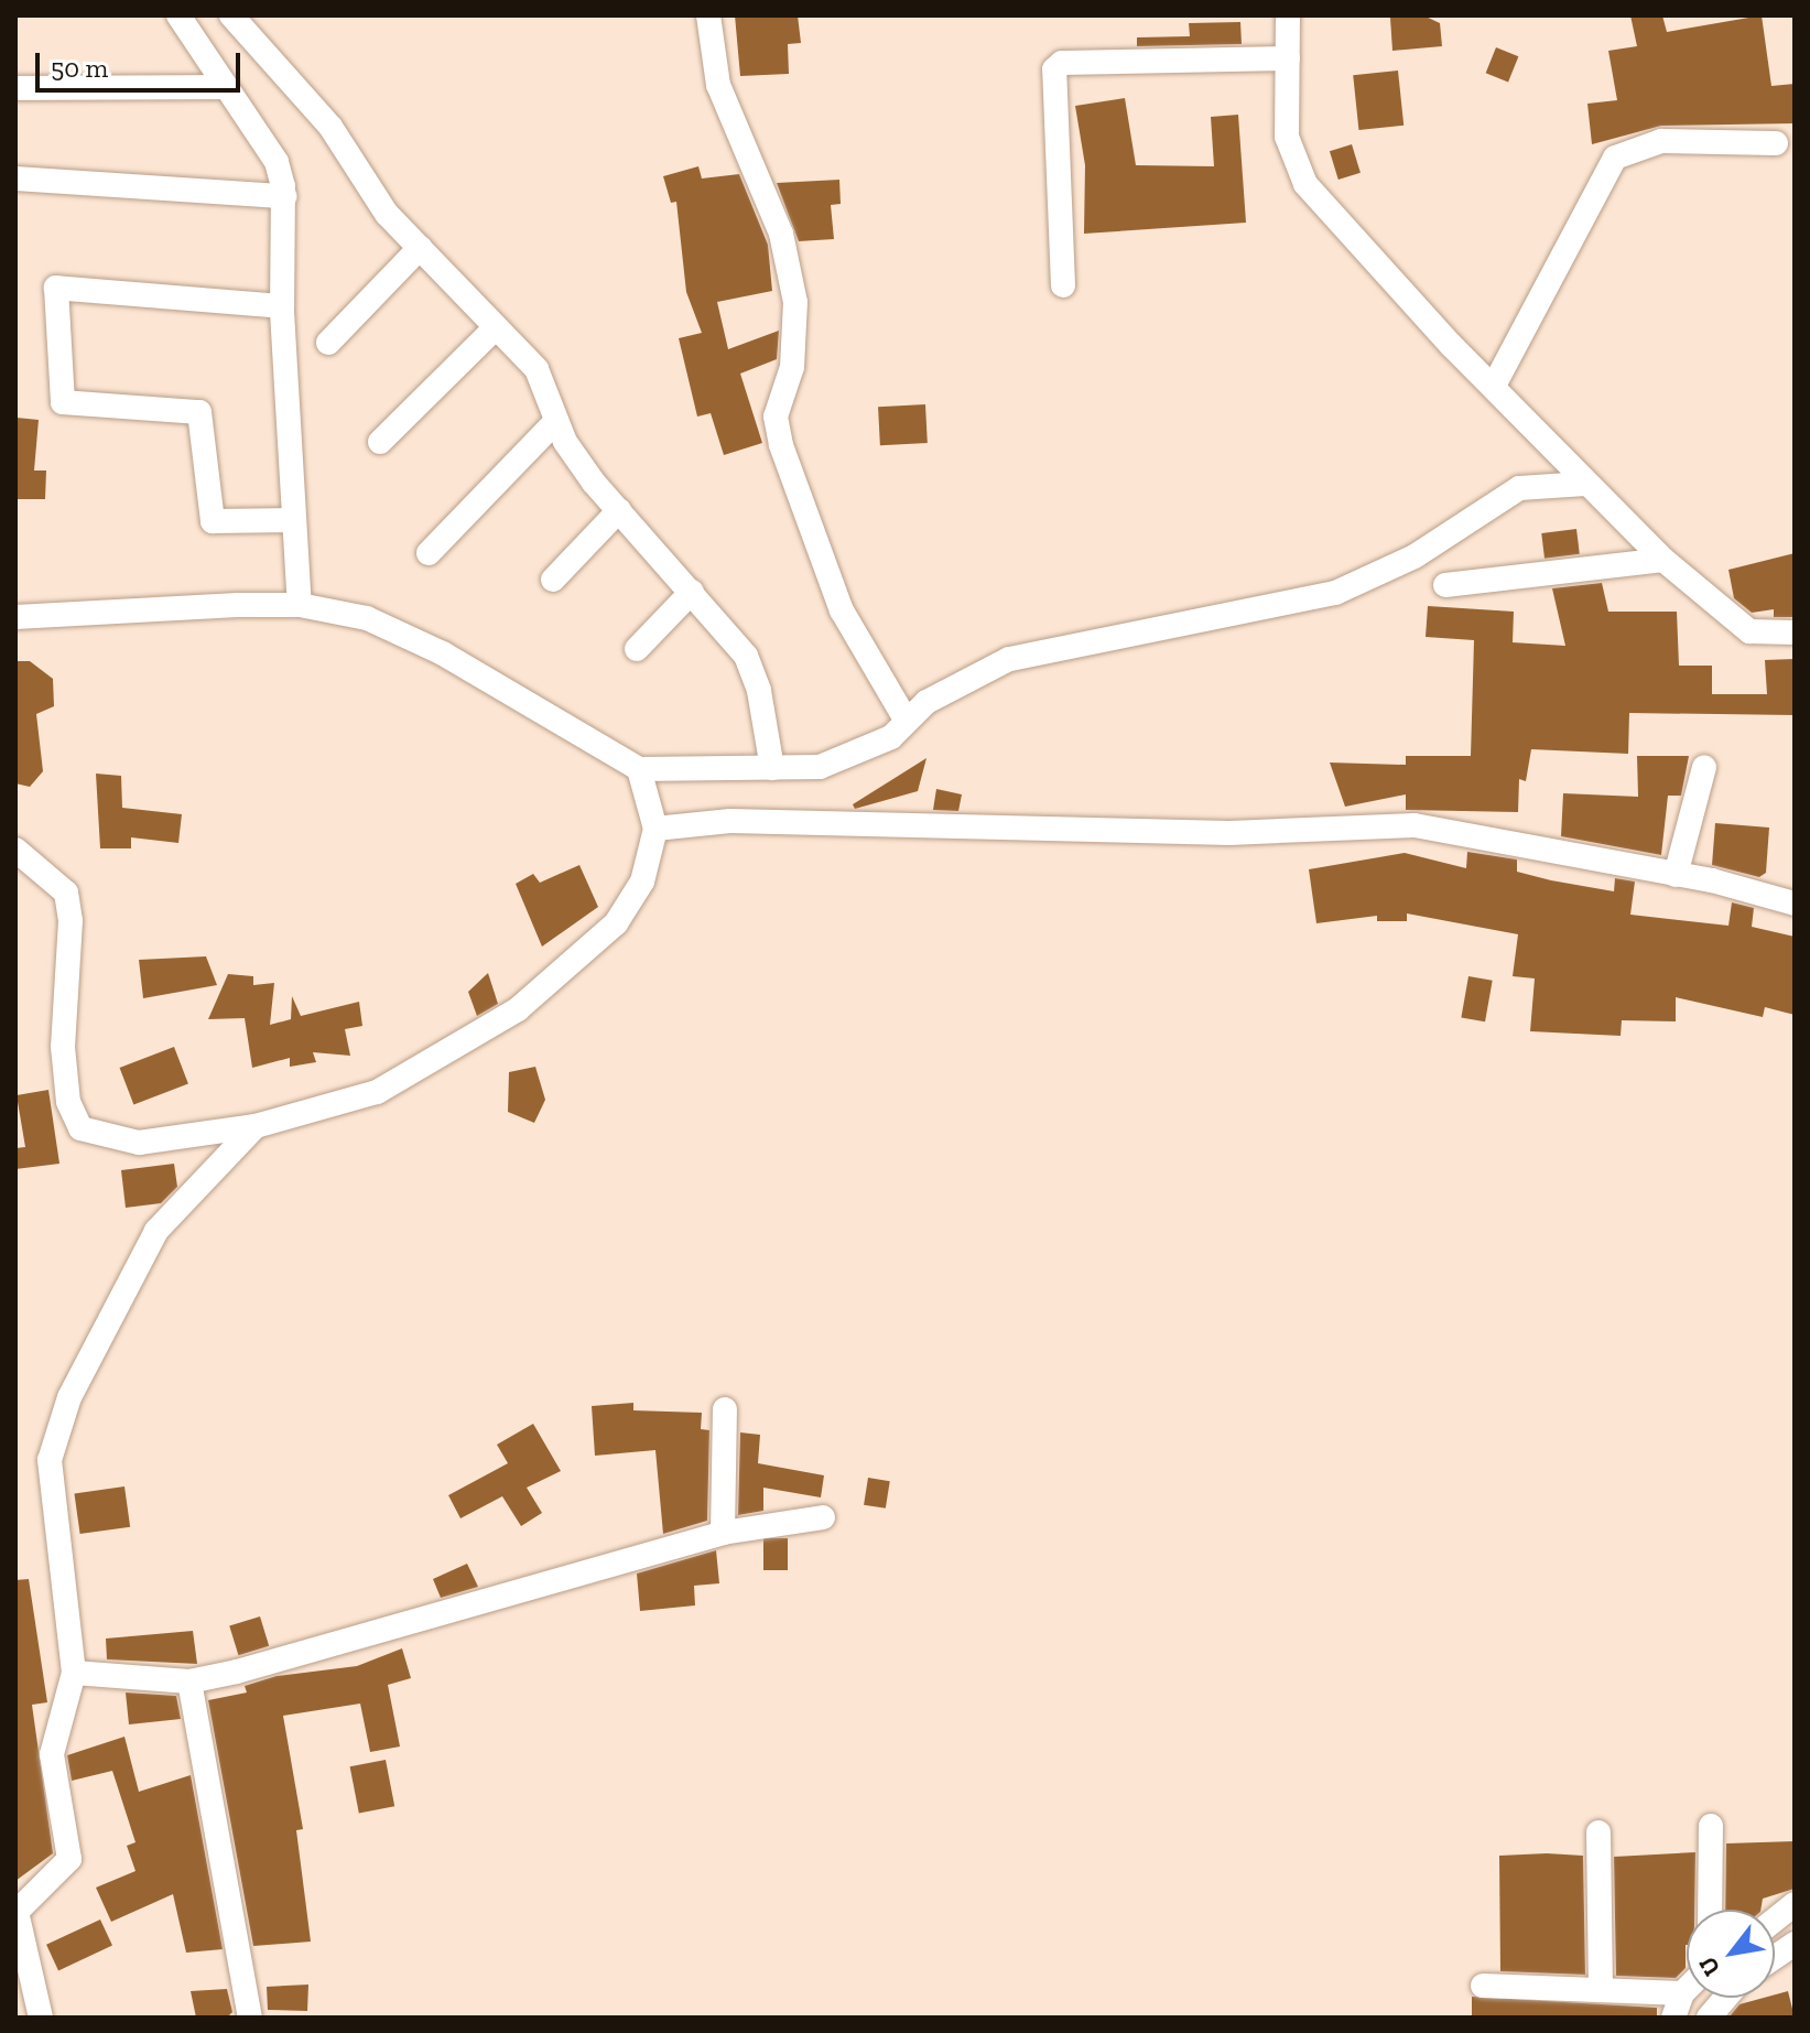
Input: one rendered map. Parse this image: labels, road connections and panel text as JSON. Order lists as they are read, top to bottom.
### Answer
{
  "scale_bar": "50 m",
  "north": "bottom left"
}
